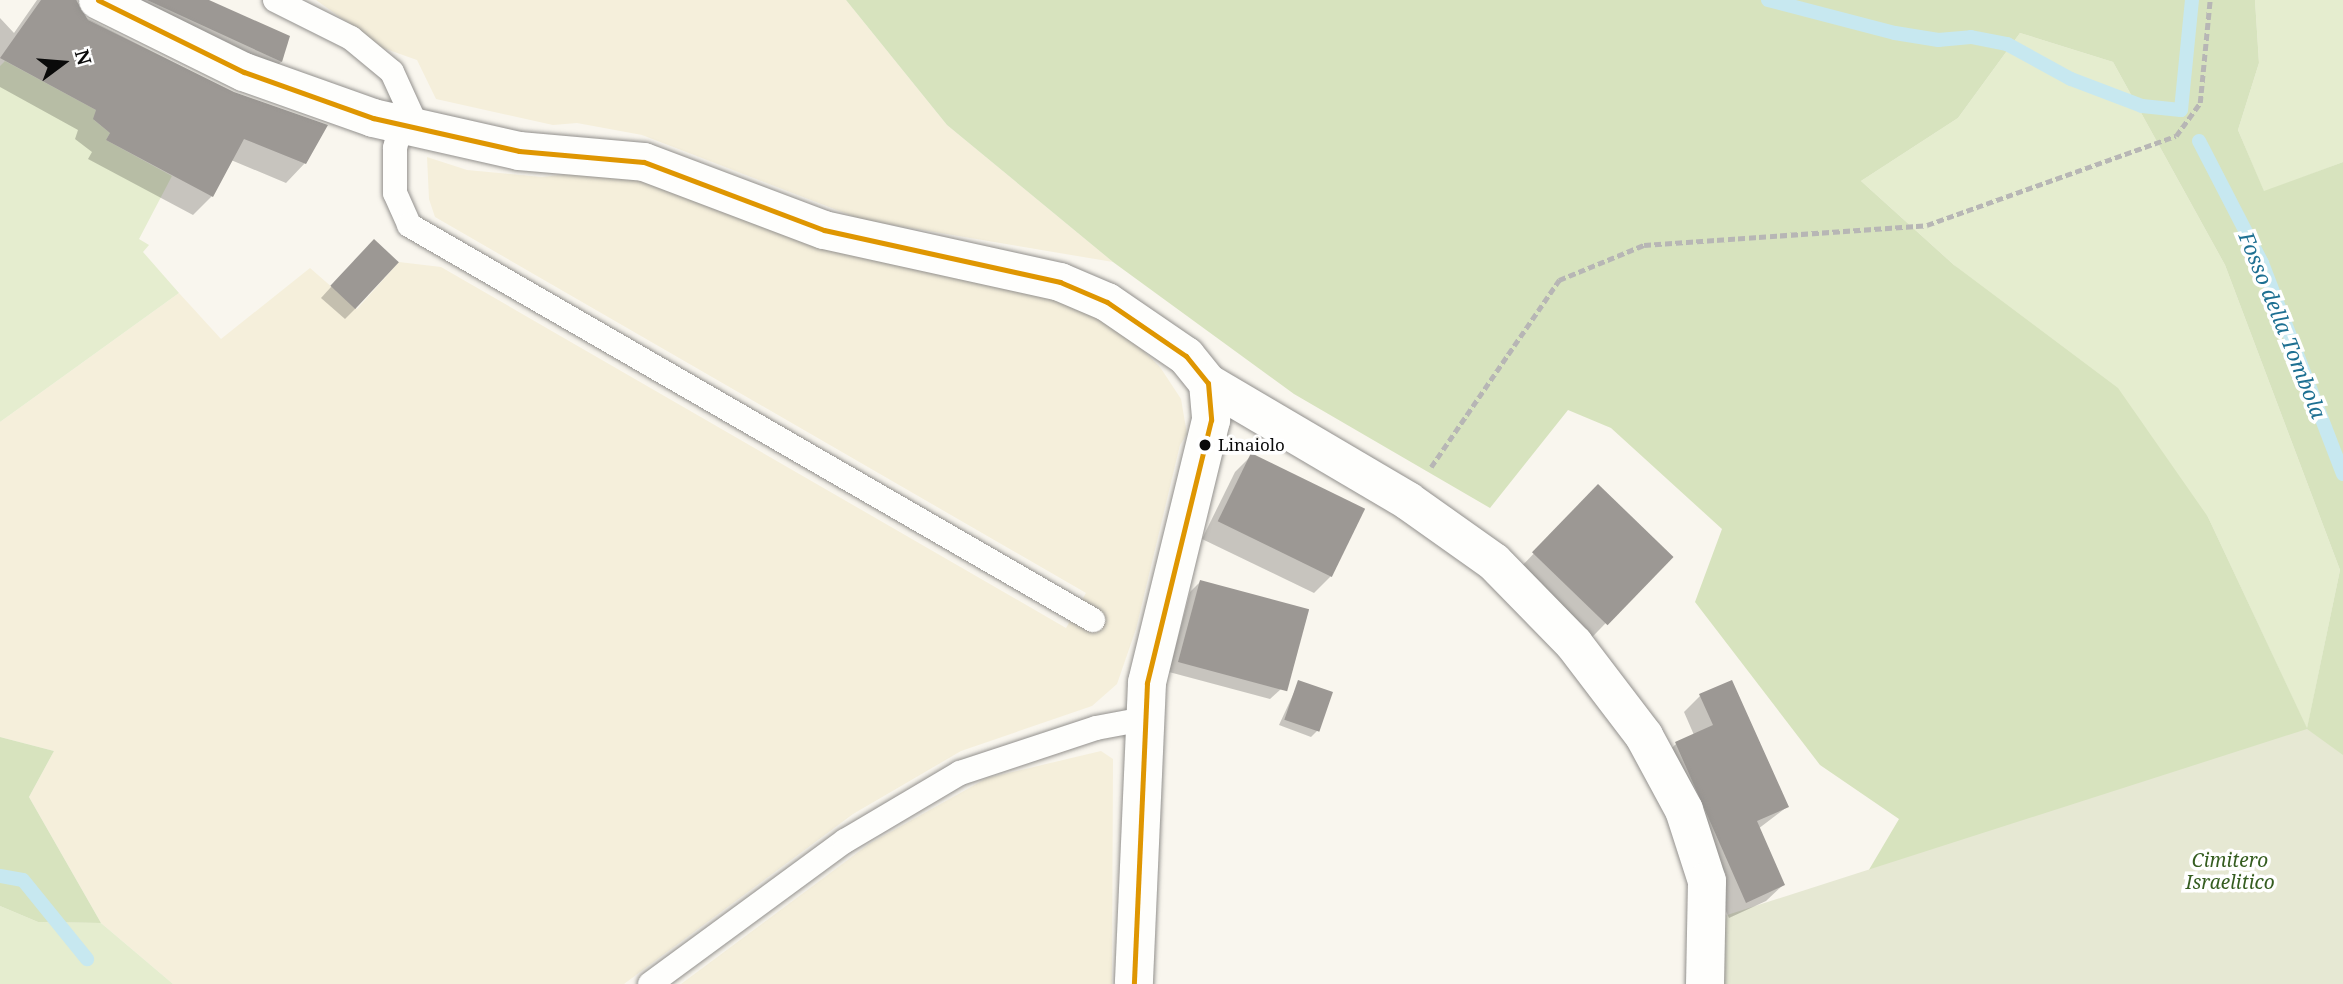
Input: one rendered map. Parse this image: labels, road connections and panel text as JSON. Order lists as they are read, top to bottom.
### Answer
{
  "water": ["Fosso della Tombola"],
  "parks": ["Cimitero Israelitico"],
  "places": ["Linaiolo"],
  "north": "right"
}
